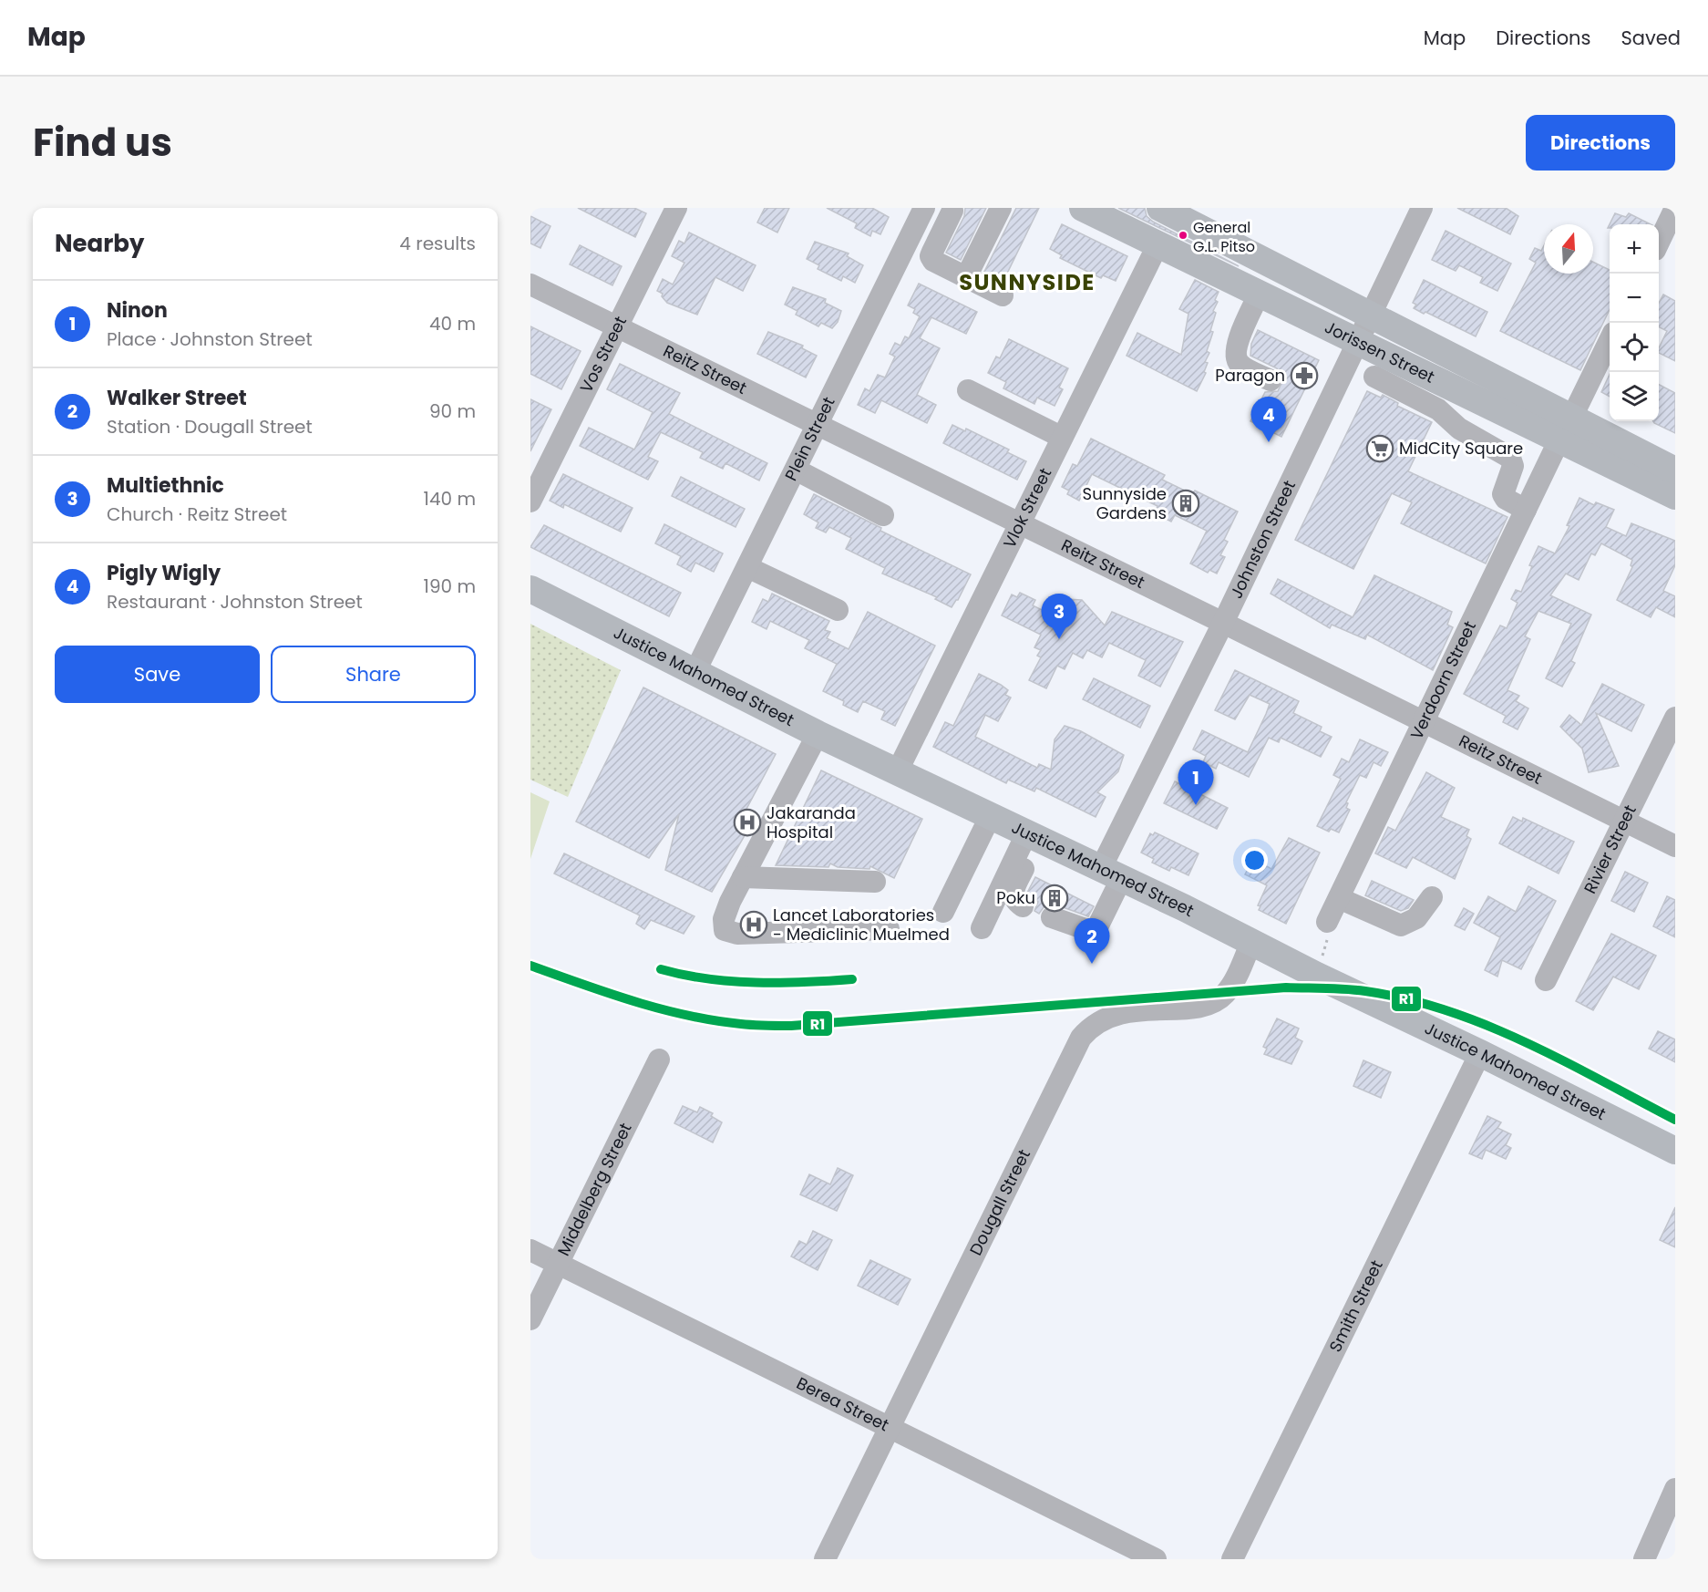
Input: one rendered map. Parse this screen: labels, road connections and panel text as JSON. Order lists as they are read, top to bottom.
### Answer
{
  "streets": {
    "main road": ["Jorissen Street", "Justice Mahomed Street"],
    "street": [
      "Vos Street",
      "Reitz Street",
      "Plein Street",
      "Vlok Street",
      "Johnston Street",
      "Verdoorn Street",
      "Rivier Street",
      "Middelberg Street",
      "Dougall Street",
      "Smith Street",
      "Berea Street"
    ]
  },
  "crossings": [
    ["Jorissen Street", "Vlok Street"],
    ["Jorissen Street", "Johnston Street"],
    ["Jorissen Street", "Verdoorn Street"],
    ["Vos Street", "Reitz Street"],
    ["Reitz Street", "Plein Street"],
    ["Reitz Street", "Vlok Street"],
    ["Reitz Street", "Johnston Street"],
    ["Reitz Street", "Verdoorn Street"],
    ["Reitz Street", "Rivier Street"],
    ["Plein Street", "Justice Mahomed Street"],
    ["Vlok Street", "Justice Mahomed Street"],
    ["Johnston Street", "Justice Mahomed Street"],
    ["Justice Mahomed Street", "Dougall Street"],
    ["Justice Mahomed Street", "Smith Street"],
    ["Middelberg Street", "Berea Street"],
    ["Dougall Street", "Berea Street"]
  ],
  "districts": ["SUNNYSIDE"],
  "places": {
    "other": ["General G.L. Pitso"],
    "pharmacy": ["Paragon"],
    "supermarket": ["MidCity Square"],
    "building": ["Sunnyside Gardens", "Poku"],
    "hospital": ["Jakaranda Hospital", "Lancet Laboratories - Mediclinic Muelmed"]
  },
  "lines": ["transit line R1"],
  "north": "top",
  "page": {
    "header": "Map",
    "nav": ["Map", "Directions", "Saved"],
    "title": "Find us",
    "buttons": [
      "Directions",
      ["Save", "Share"]
    ],
    "heading": ["Nearby", "4 results"],
    "map_buttons": ["+", "−"],
    "list": [
      {
        "mark": "1",
        "name": "Ninon",
        "note": "Place · Johnston Street",
        "value": "40 m"
      },
      {
        "mark": "2",
        "name": "Walker Street",
        "note": "Station · Dougall Street",
        "value": "90 m"
      },
      {
        "mark": "3",
        "name": "Multiethnic",
        "note": "Church · Reitz Street",
        "value": "140 m"
      },
      {
        "mark": "4",
        "name": "Pigly Wigly",
        "note": "Restaurant · Johnston Street",
        "value": "190 m"
      }
    ],
    "pins": [
      "4",
      "3",
      "1",
      "2"
    ]
  }
}
